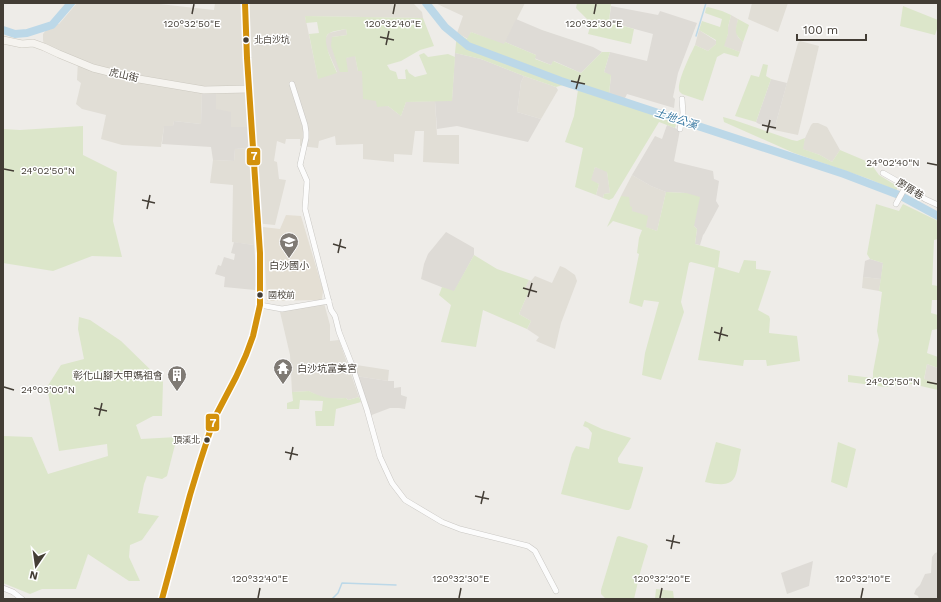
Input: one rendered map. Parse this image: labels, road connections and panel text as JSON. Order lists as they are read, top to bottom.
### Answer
{
  "streets": {
    "main road": ["虎山街"],
    "street": ["廖厝巷"]
  },
  "water": ["土地公溪"],
  "places": {
    "other": ["北白沙坑", "國校前", "頂溪北"],
    "school or university": ["白沙國小"],
    "temple": ["白沙坑富美宮"],
    "building": ["彰化山腳大甲媽祖會"]
  },
  "lines": ["transit line 7"],
  "scale_bar": "100 m",
  "north": "bottom",
  "coordinates": [
    "120°32'50\"E",
    "120°32'40\"E",
    "120°32'30\"E",
    "24°02'40\"N",
    "24°02'50\"N",
    "24°03'00\"N",
    "120°32'20\"E",
    "120°32'10\"E"
  ]
}
